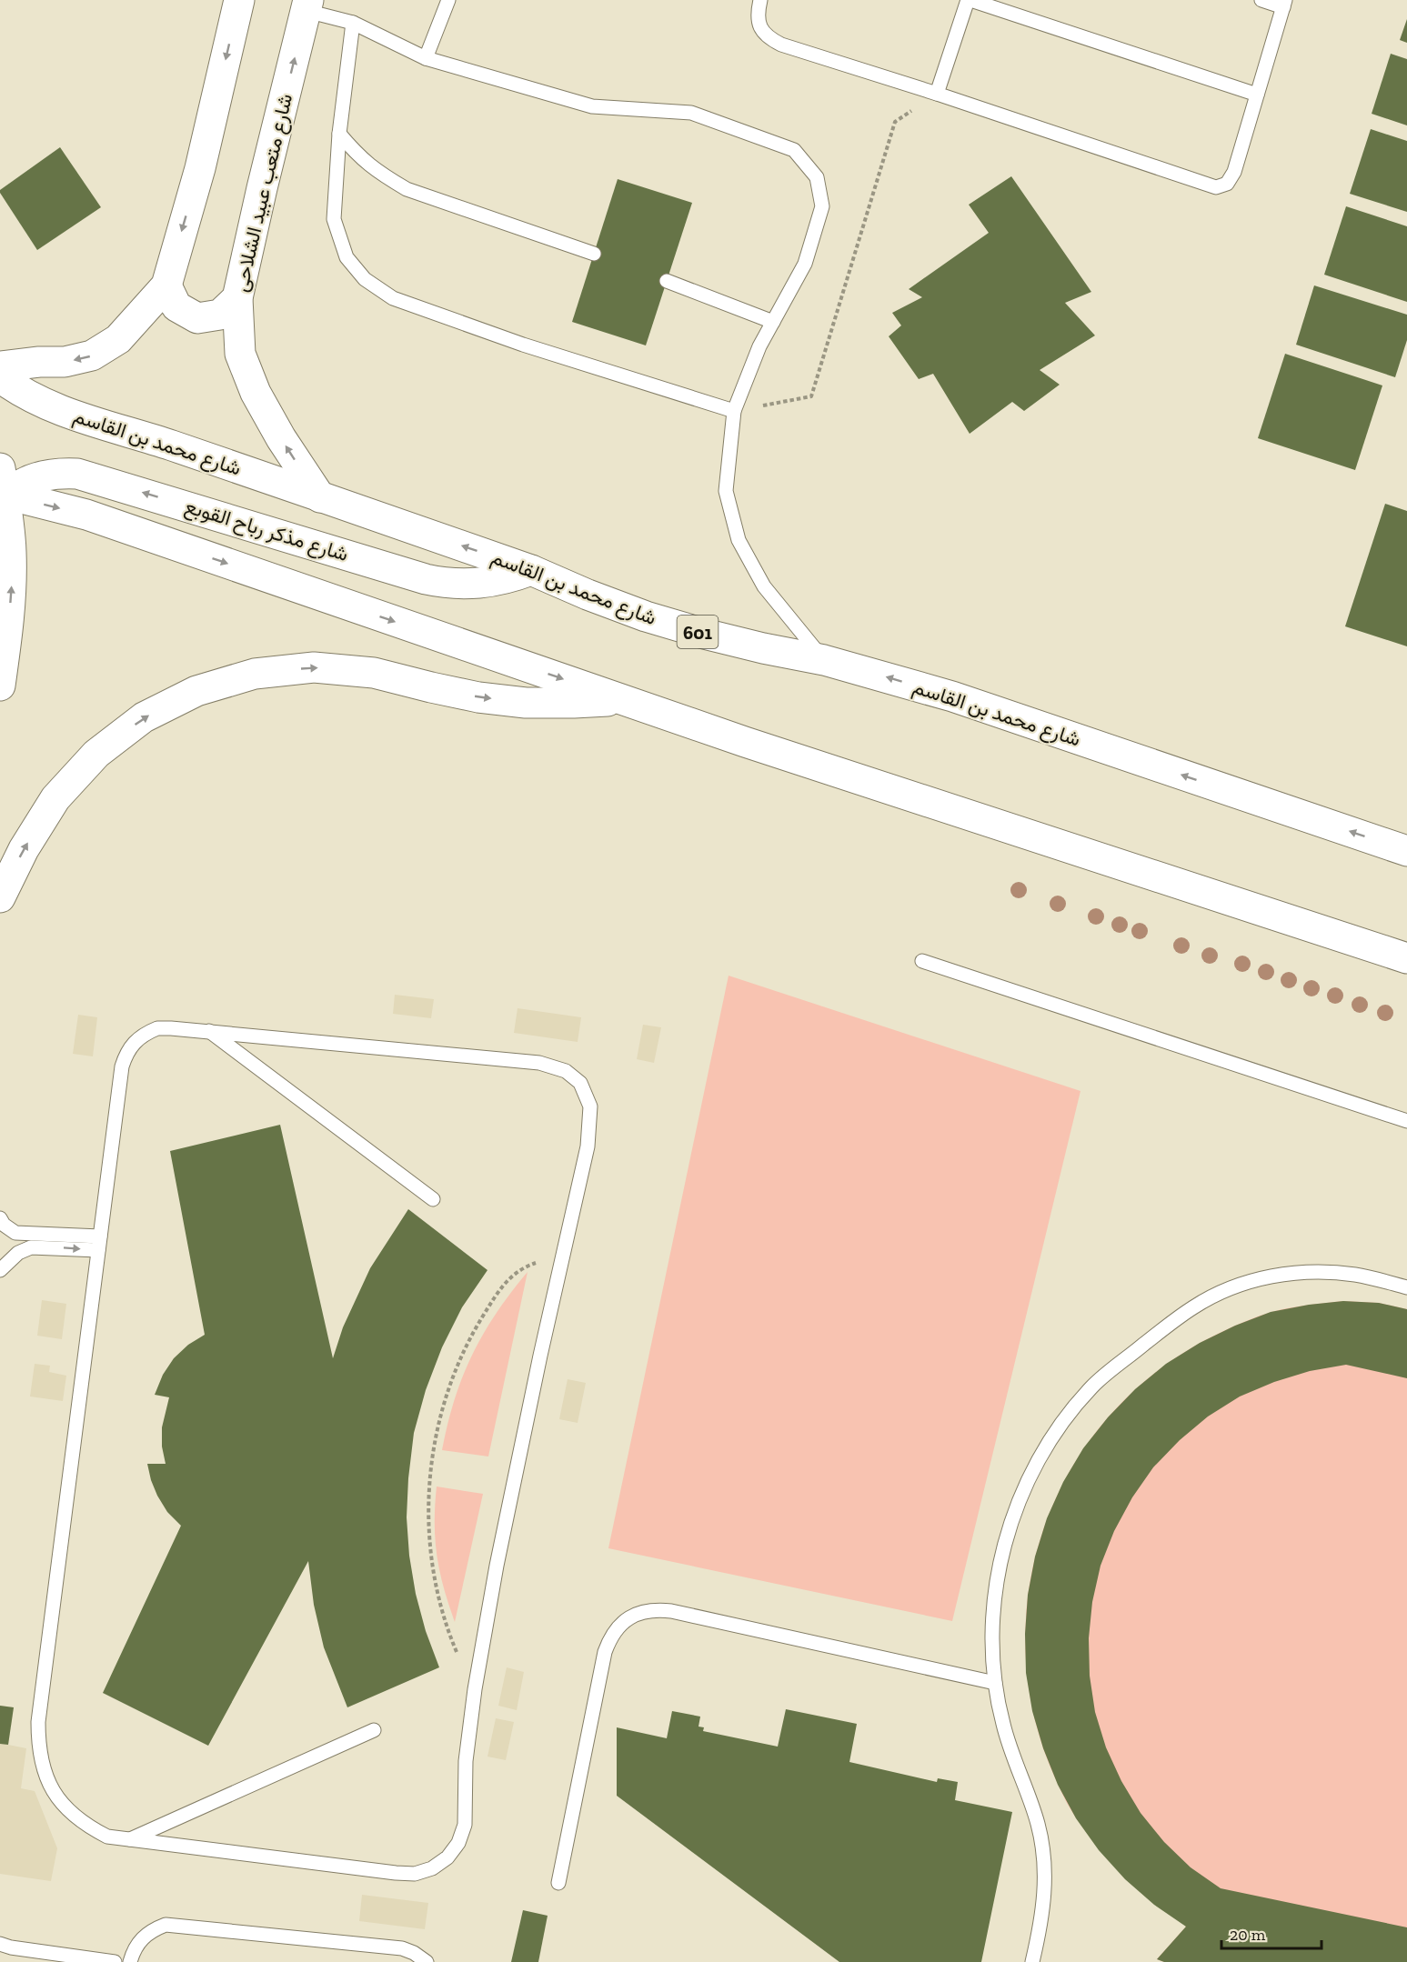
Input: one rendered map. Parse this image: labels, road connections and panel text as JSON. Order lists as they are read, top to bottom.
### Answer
{
  "streets": {
    "main road": [
      "شارع متعب عبيد الشلاحى",
      "شارع محمد بن القاسم",
      "شارع مذكر رباح القوبع",
      "601"
    ]
  },
  "crossings": [
    ["شارع متعب عبيد الشلاحى", "شارع محمد بن القاسم"],
    ["شارع محمد بن القاسم", "شارع مذكر رباح القوبع"]
  ],
  "scale_bar": "20 m"
}
